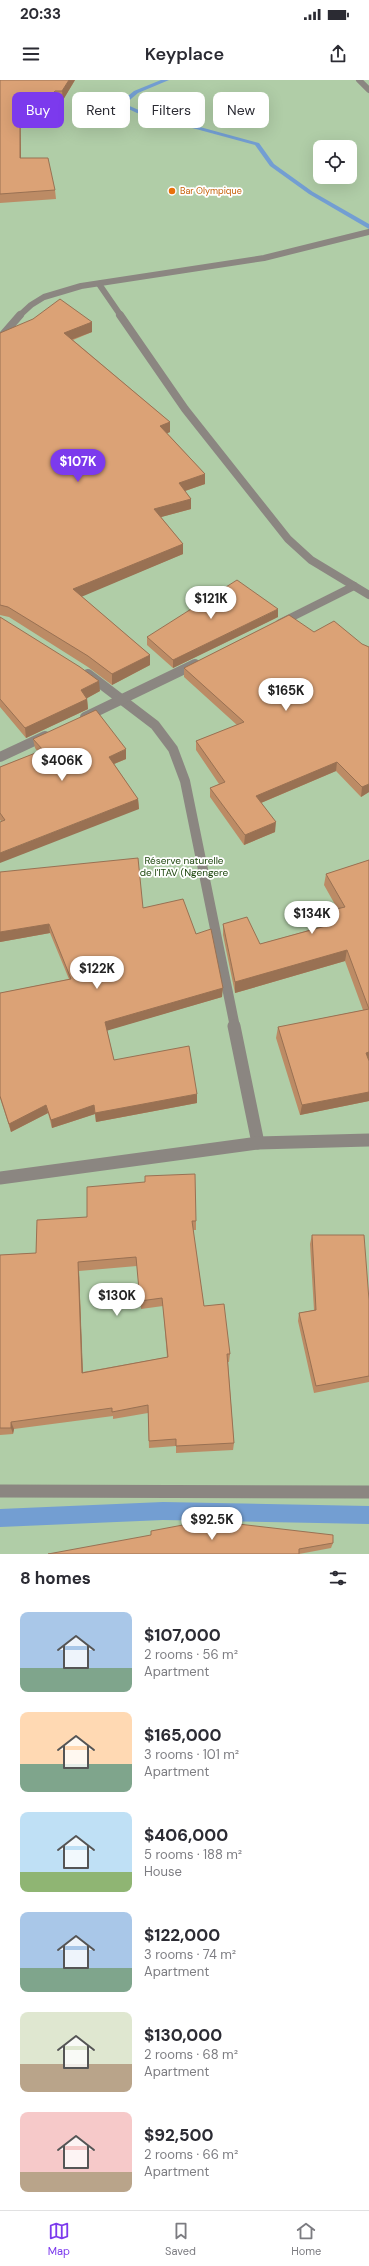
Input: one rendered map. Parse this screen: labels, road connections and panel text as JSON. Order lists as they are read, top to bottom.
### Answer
{
  "parks": ["Réserve naturelle de l'ITAV (Ngengere"],
  "places": ["Bar Olympique"],
  "page": {
    "status": "20:33",
    "header": "Keyplace",
    "chip": [
      "Buy",
      "Rent",
      "Filters",
      "New"
    ],
    "price": [
      "$107K",
      "$121K",
      "$165K",
      "$406K",
      "$134K",
      "$122K",
      "$130K",
      "$92.5K"
    ],
    "heading": "8 homes",
    "list": [
      {
        "name": "$107,000",
        "note": "2 rooms · 56 m² · Apartment"
      },
      {
        "name": "$165,000",
        "note": "3 rooms · 101 m² · Apartment"
      },
      {
        "name": "$406,000",
        "note": "5 rooms · 188 m² · House"
      },
      {
        "name": "$122,000",
        "note": "3 rooms · 74 m² · Apartment"
      },
      {
        "name": "$130,000",
        "note": "2 rooms · 68 m² · Apartment"
      },
      {
        "name": "$92,500",
        "note": "2 rooms · 66 m² · Apartment"
      }
    ],
    "tabs": ["Map", "Saved", "Home"]
  }
}
